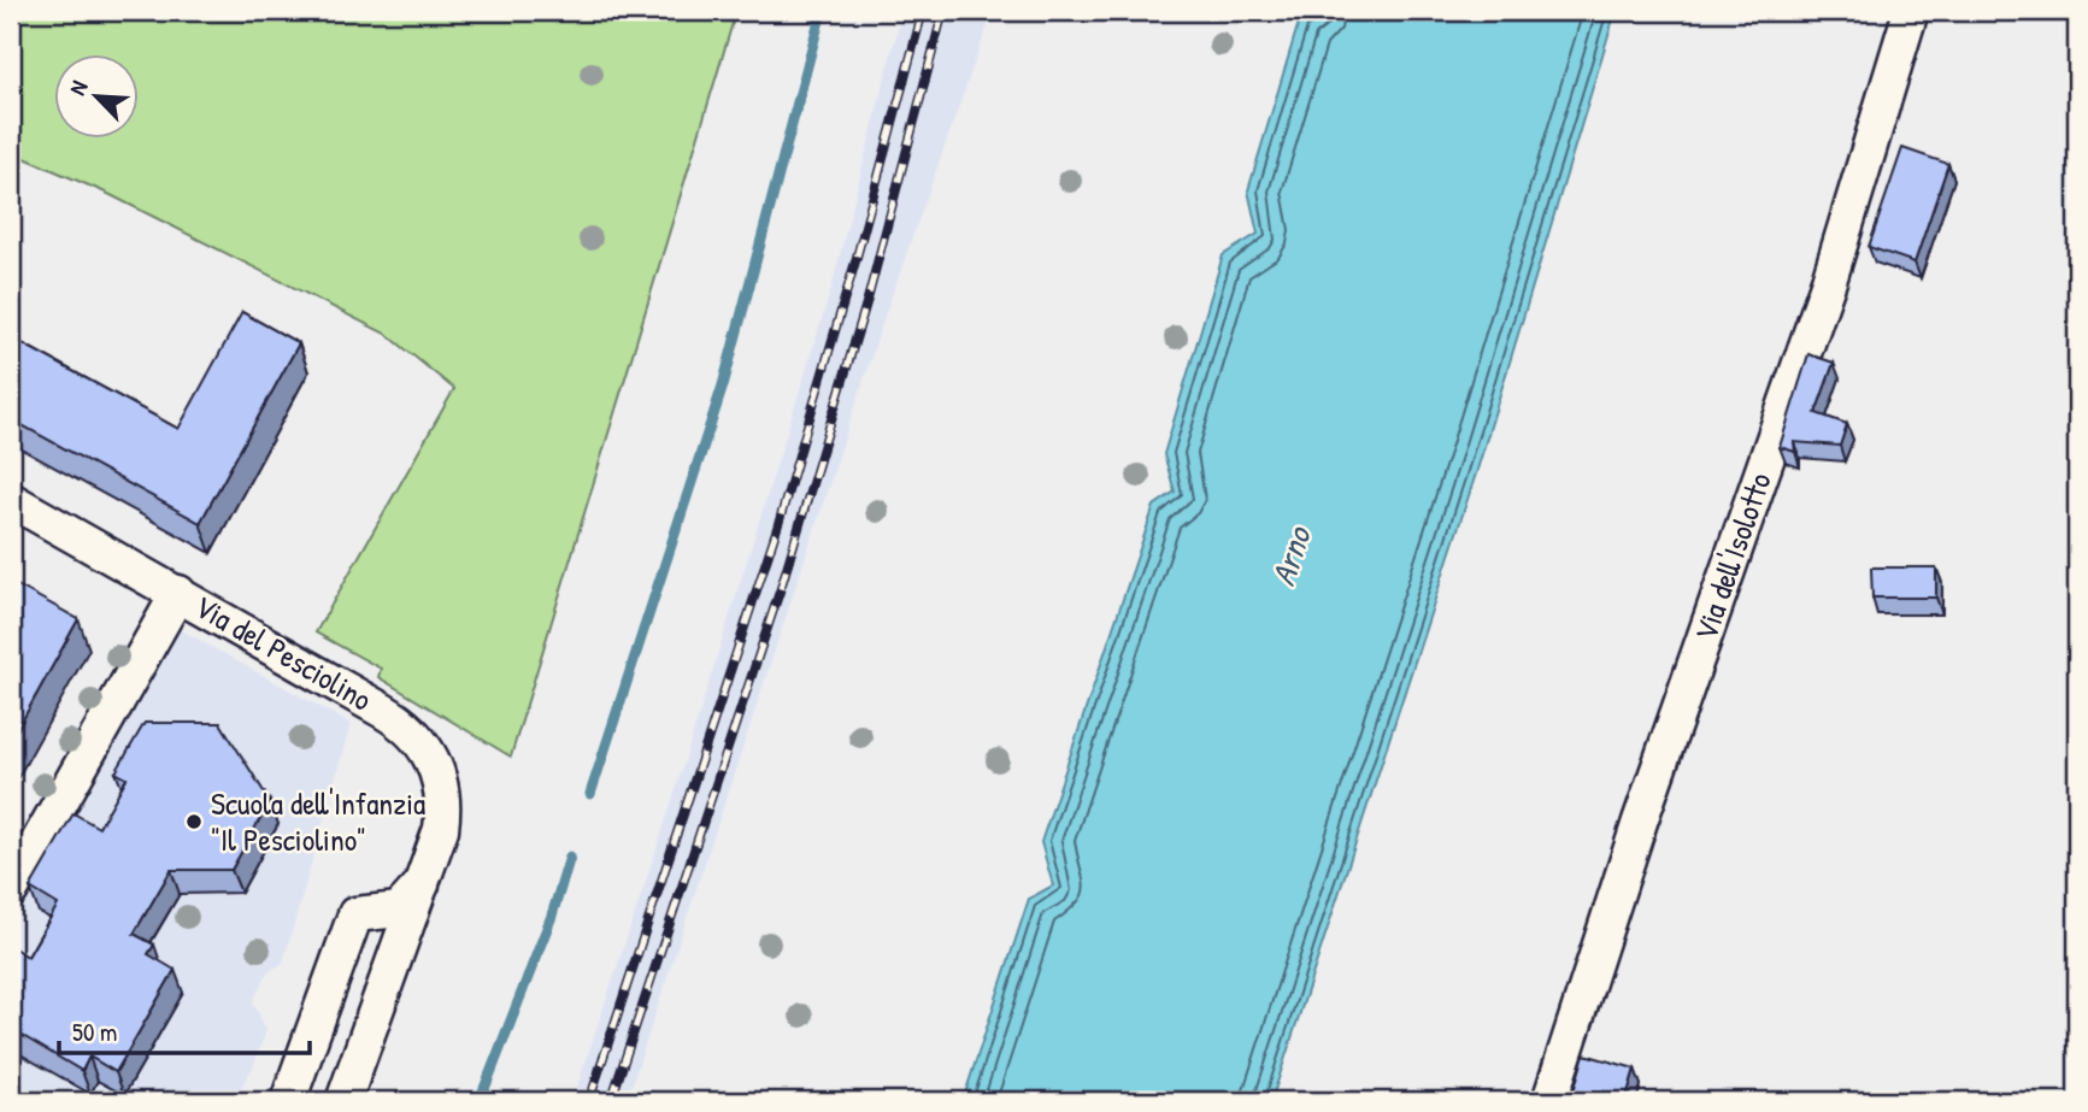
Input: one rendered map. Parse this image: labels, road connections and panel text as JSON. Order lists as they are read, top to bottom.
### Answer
{
  "streets": {
    "street": ["Via dell'Isolotto", "Via del Pesciolino"]
  },
  "water": ["Arno"],
  "places": ["Scuola dell'Infanzia \"Il Pesciolino\""],
  "scale_bar": "50 m",
  "north": "top left"
}
